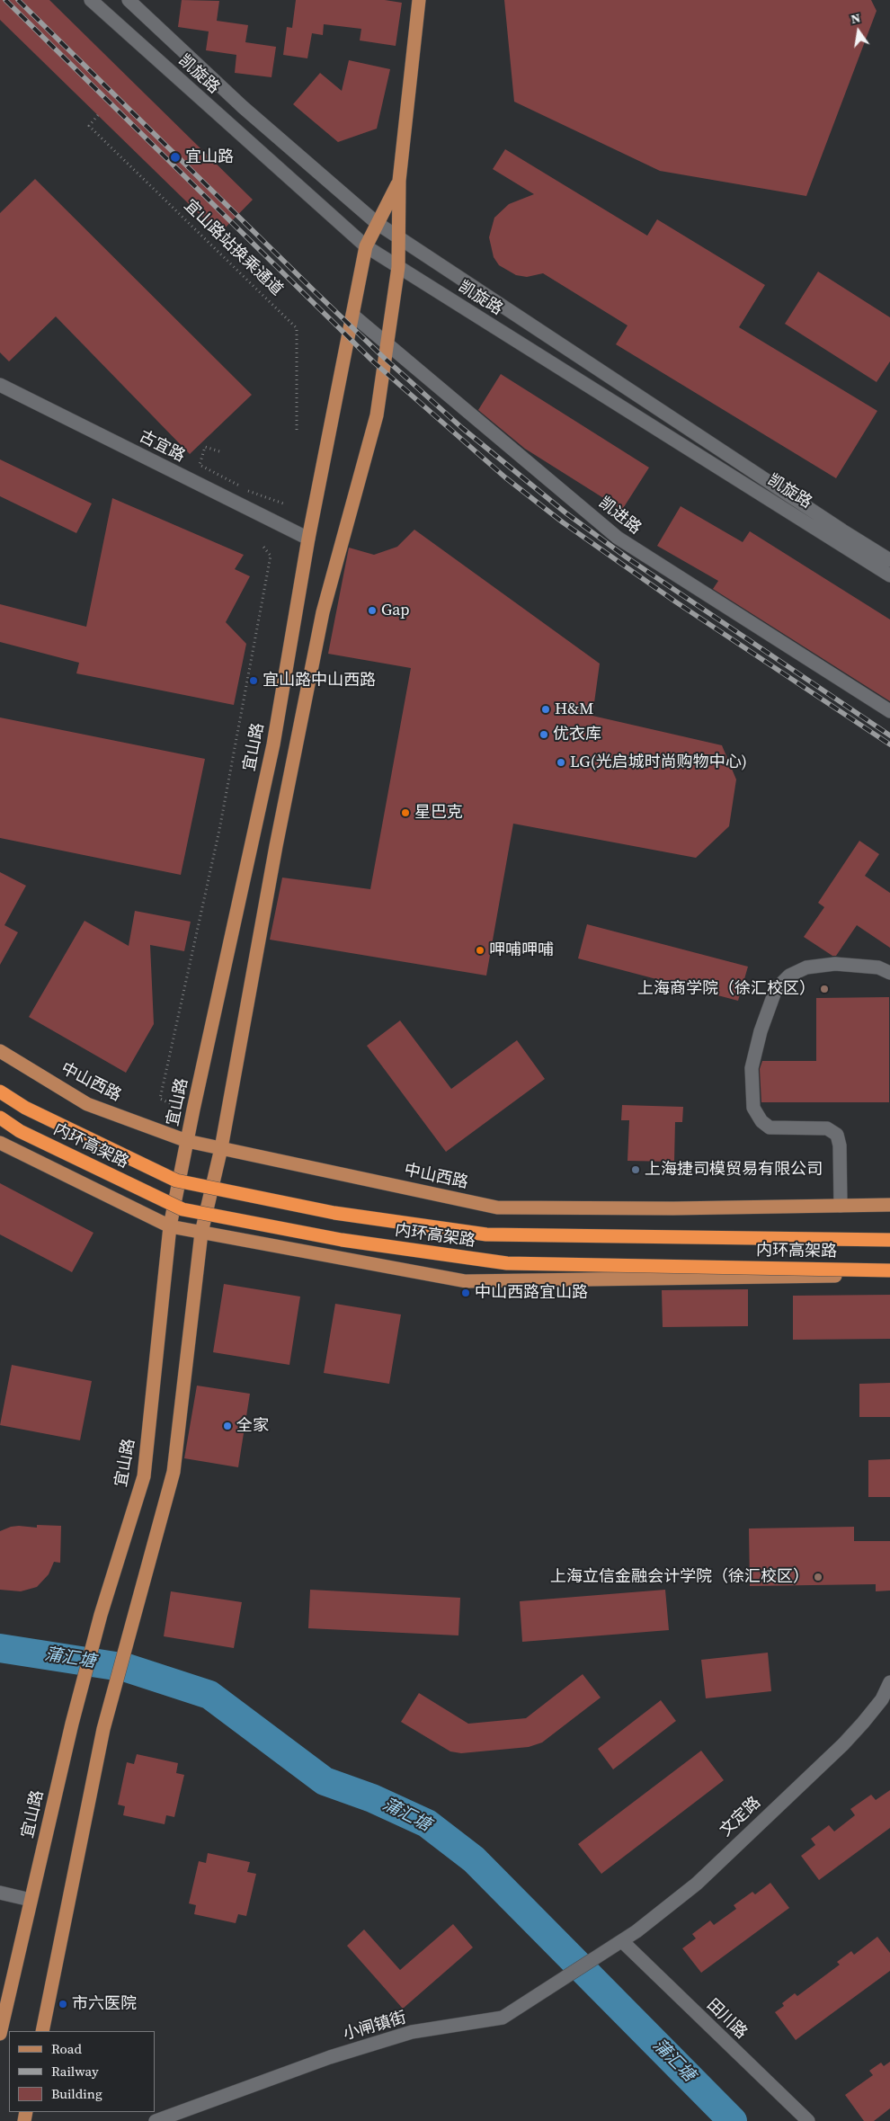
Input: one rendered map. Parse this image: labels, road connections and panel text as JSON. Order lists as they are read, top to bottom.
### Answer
{
  "streets": {
    "highway": ["内环高架路"],
    "main road": ["宜山路", "中山西路"],
    "street": [
      "凯旋路",
      "古宜路",
      "凯进路",
      "文定路",
      "田川路",
      "小闸镇街"
    ],
    "path": ["宜山路站换乘通道"]
  },
  "crossings": [
    ["凯旋路", "宜山路"],
    ["古宜路", "宜山路"],
    ["凯进路", "宜山路"],
    ["宜山路", "中山西路"],
    ["文定路", "田川路"],
    ["文定路", "小闸镇街"]
  ],
  "water": ["蒲汇塘"],
  "places": [
    "宜山路",
    "Gap",
    "宜山路中山西路",
    "H&M",
    "优衣库",
    "LG(光启城时尚购物中心)",
    "星巴克",
    "呷哺呷哺",
    "上海商学院（徐汇校区）",
    "上海捷司模贸易有限公司",
    "中山西路宜山路",
    "全家",
    "上海立信金融会计学院（徐汇校区）",
    "市六医院"
  ],
  "legend": ["Road", "Railway", "Building"],
  "north": "top"
}
